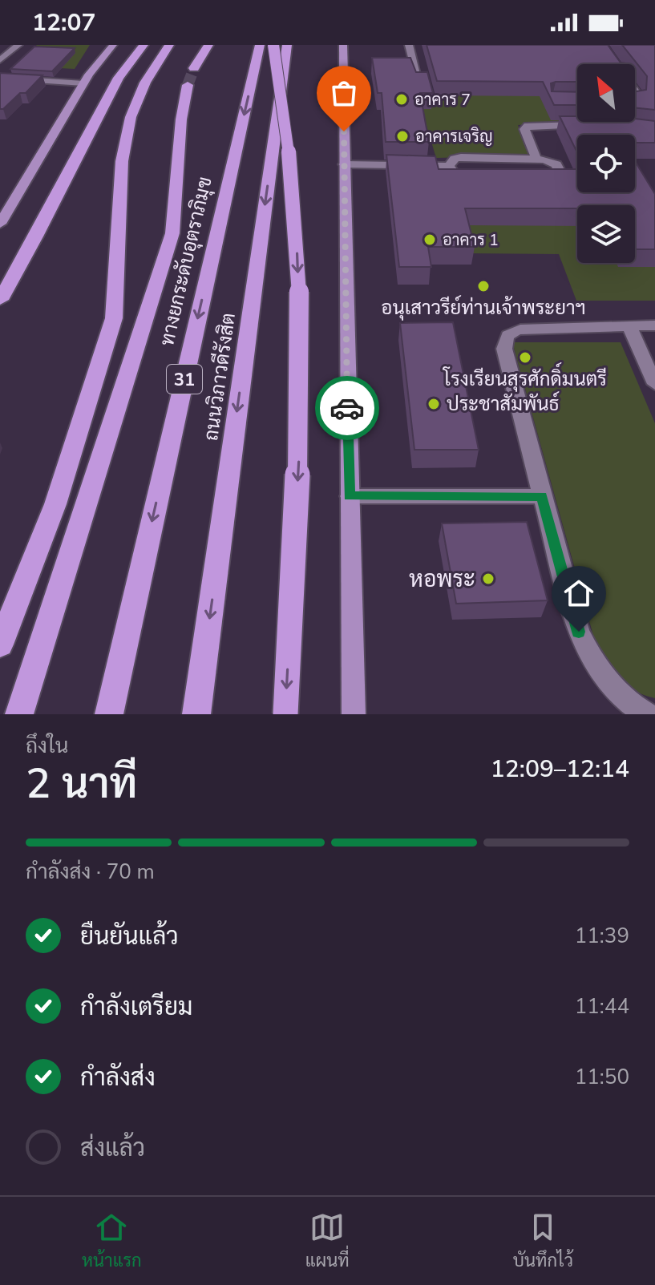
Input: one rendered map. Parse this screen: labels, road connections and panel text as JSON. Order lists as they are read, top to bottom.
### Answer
{
  "streets": {
    "highway": ["ทางยกระดับอุตราภิมุข", "ถนนวิภาวดีรังสิต", "31"]
  },
  "places": [
    "อาคาร 7",
    "อาคารเจริญ",
    "อาคาร 1",
    "อนุเสาวรีย์ท่านเจ้าพระยาฯ",
    "โรงเรียนสุรศักดิ์มนตรี",
    "ประชาสัมพันธ์",
    "หอพระ"
  ],
  "north": "top left",
  "page": {
    "status": "12:07",
    "heading": ["2 นาที", "ถึงใน", "12:09–12:14"],
    "bar": "กำลังส่ง · 70 m",
    "list": [
      ["ยืนยันแล้ว", "11:39"],
      ["กำลังเตรียม", "11:44"],
      ["กำลังส่ง", "11:50"],
      "ส่งแล้ว"
    ],
    "tabs": ["หน้าแรก", "แผนที่", "บันทึกไว้"]
  }
}
